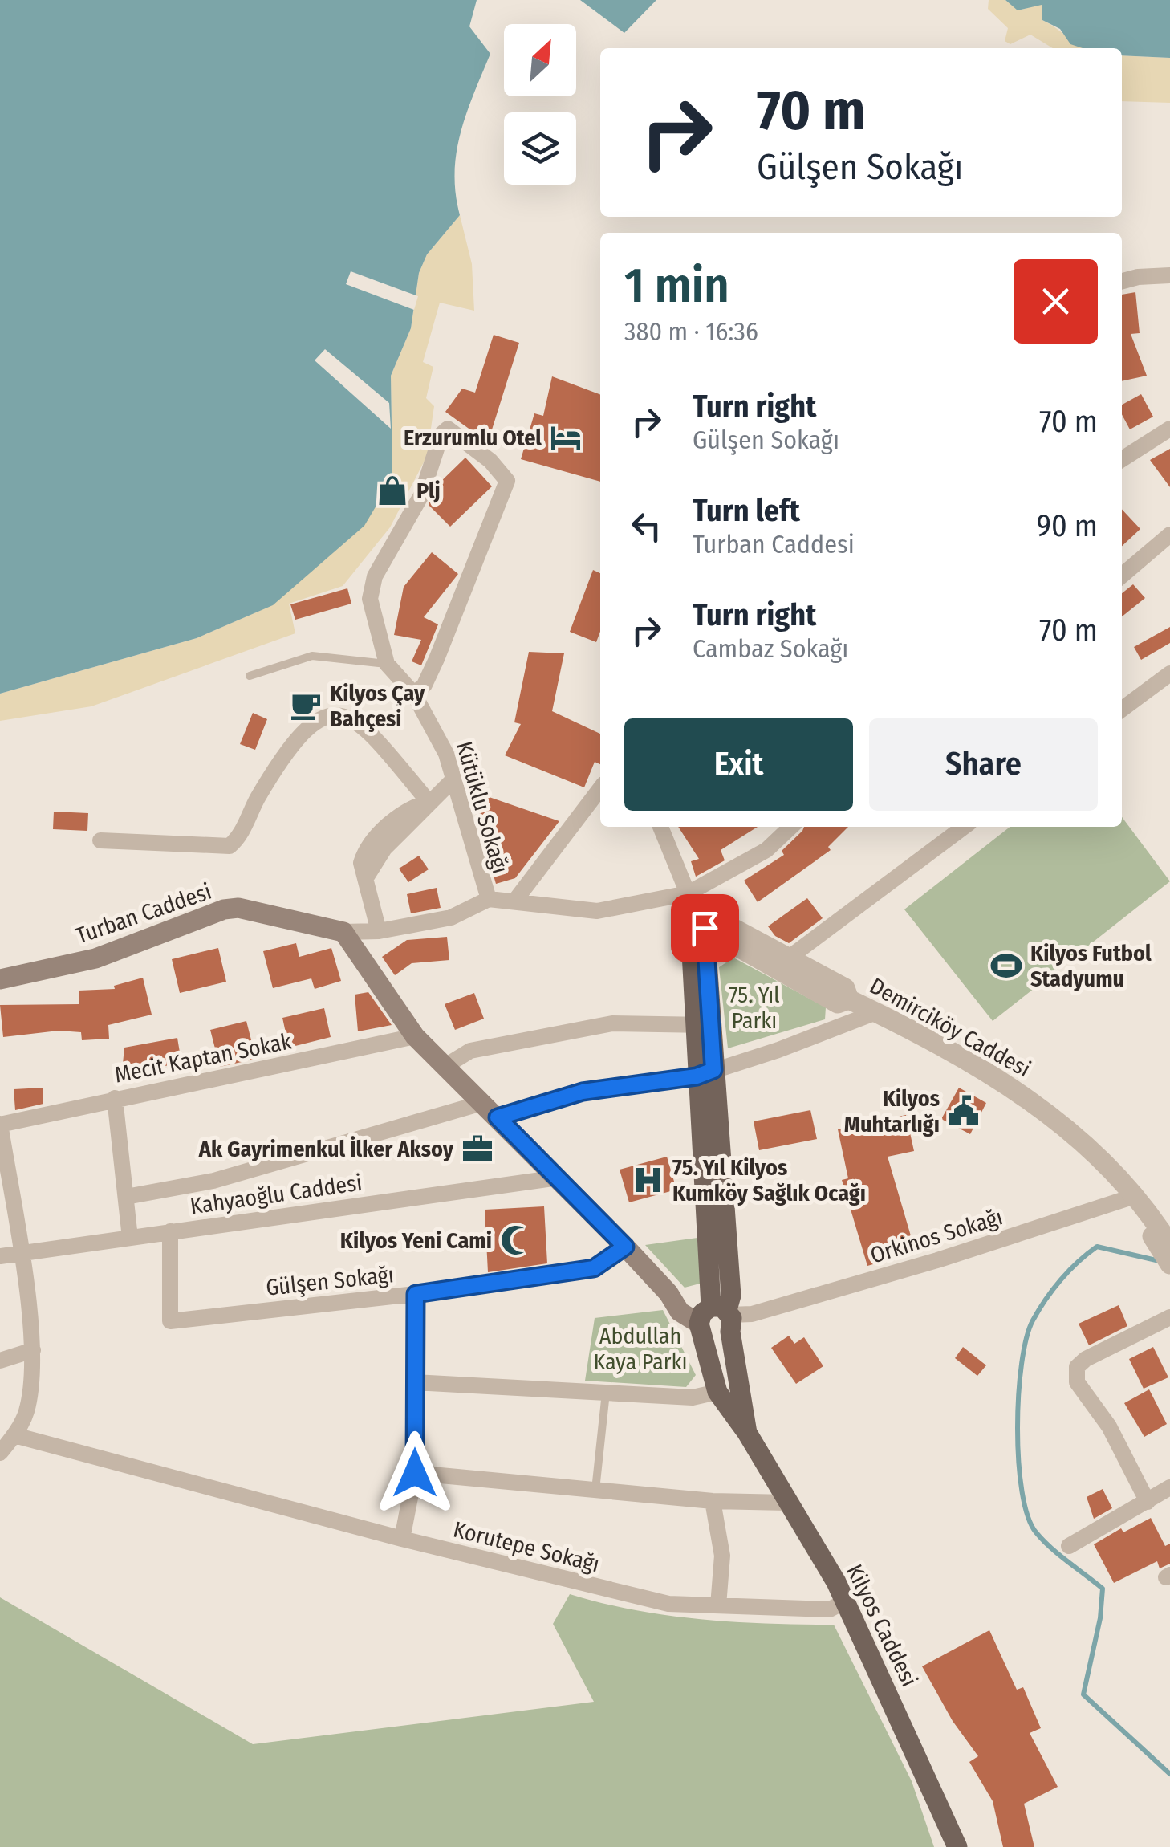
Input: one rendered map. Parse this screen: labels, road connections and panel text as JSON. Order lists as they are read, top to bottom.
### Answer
{
  "streets": {
    "main road": ["Turban Caddesi", "Kilyos Caddesi"],
    "street": [
      "Kütüklu Sokağı",
      "Demirciköy Caddesi",
      "Mecit Kaptan Sokak",
      "Kahyaoğlu Caddesi",
      "Orkinos Sokağı",
      "Gülşen Sokağı",
      "Korutepe Sokağı"
    ]
  },
  "crossings": [
    ["Demirciköy Caddesi", "Orkinos Sokağı"],
    ["Kahyaoğlu Caddesi", "Gülşen Sokağı"],
    ["Korutepe Sokağı", "Kilyos Caddesi"]
  ],
  "parks": ["75. Yıl Parkı", "Abdullah Kaya Parkı"],
  "places": {
    "hotel": ["Erzurumlu Otel"],
    "shop": ["Plj"],
    "cafe": ["Kilyos Çay Bahçesi"],
    "sports": ["Kilyos Futbol Stadyumu"],
    "public building": ["Kilyos Muhtarlığı"],
    "office": ["Ak Gayrimenkul İlker Aksoy"],
    "hospital": ["75. Yıl Kilyos Kumköy Sağlık Ocağı"],
    "mosque": ["Kilyos Yeni Cami"]
  },
  "north": "top right",
  "page": {
    "turn": ["70 m", "Gülşen Sokağı"],
    "heading": ["1 min", "380 m · 16:36"],
    "list": [
      {
        "name": "Turn right",
        "note": "Gülşen Sokağı",
        "value": "70 m"
      },
      {
        "name": "Turn left",
        "note": "Turban Caddesi",
        "value": "90 m"
      },
      {
        "name": "Turn right",
        "note": "Cambaz Sokağı",
        "value": "70 m"
      }
    ],
    "buttons": ["Exit", "Share"]
  }
}
